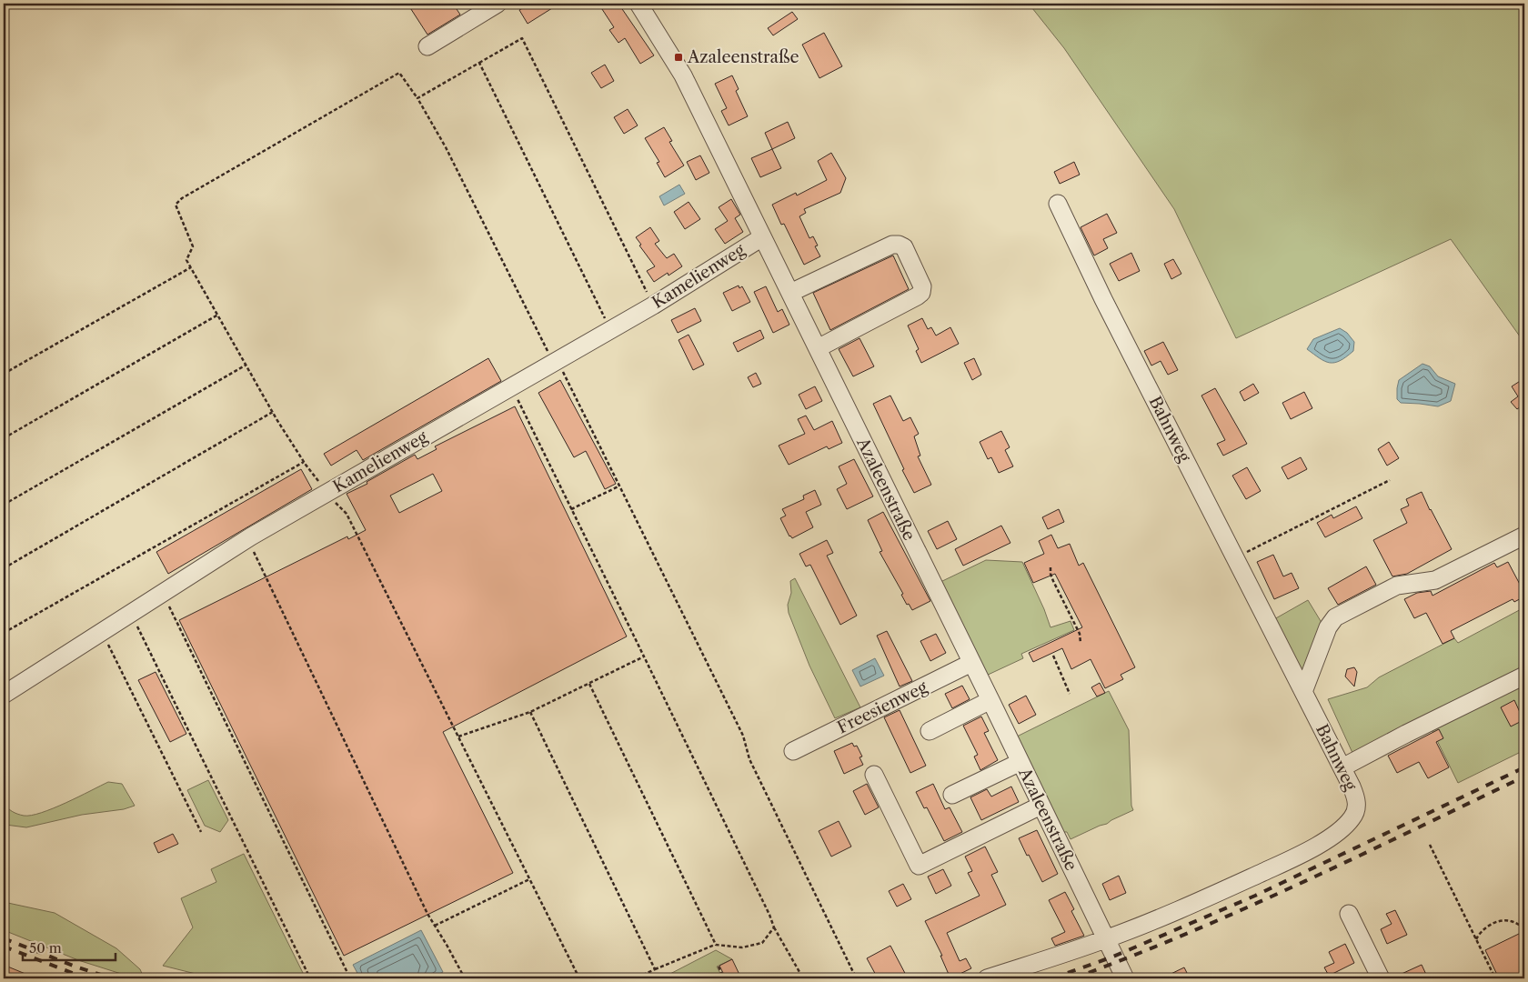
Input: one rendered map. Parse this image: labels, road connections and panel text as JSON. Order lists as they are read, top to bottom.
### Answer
{
  "streets": {
    "street": [
      "Kamelienweg",
      "Bahnweg",
      "Azaleenstraße",
      "Freesienweg"
    ]
  },
  "crossings": [
    ["Kamelienweg", "Azaleenstraße"],
    ["Bahnweg", "Azaleenstraße"],
    ["Azaleenstraße", "Freesienweg"]
  ],
  "places": {
    "transit": ["Azaleenstraße"]
  },
  "scale_bar": "50 m"
}
